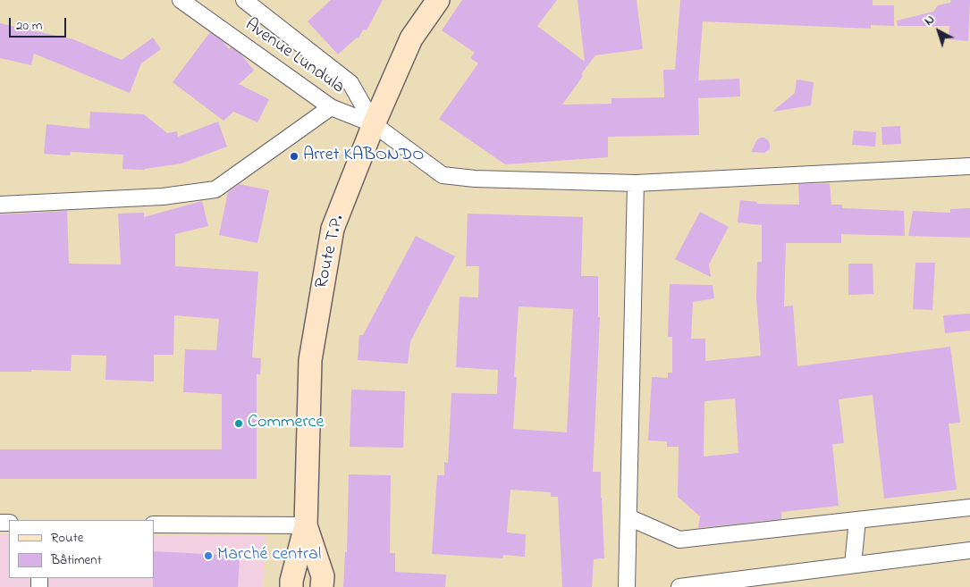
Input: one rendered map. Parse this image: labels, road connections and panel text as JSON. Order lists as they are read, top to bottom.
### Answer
{
  "streets": {
    "street": ["Avenue Lundula", "Route T.P."]
  },
  "crossings": [
    ["Avenue Lundula", "Route T.P."]
  ],
  "places": ["Arret KABONDO", "Commerce", "Marché central"],
  "legend": ["Route", "Bâtiment"],
  "scale_bar": "20 m",
  "north": "top left"
}
